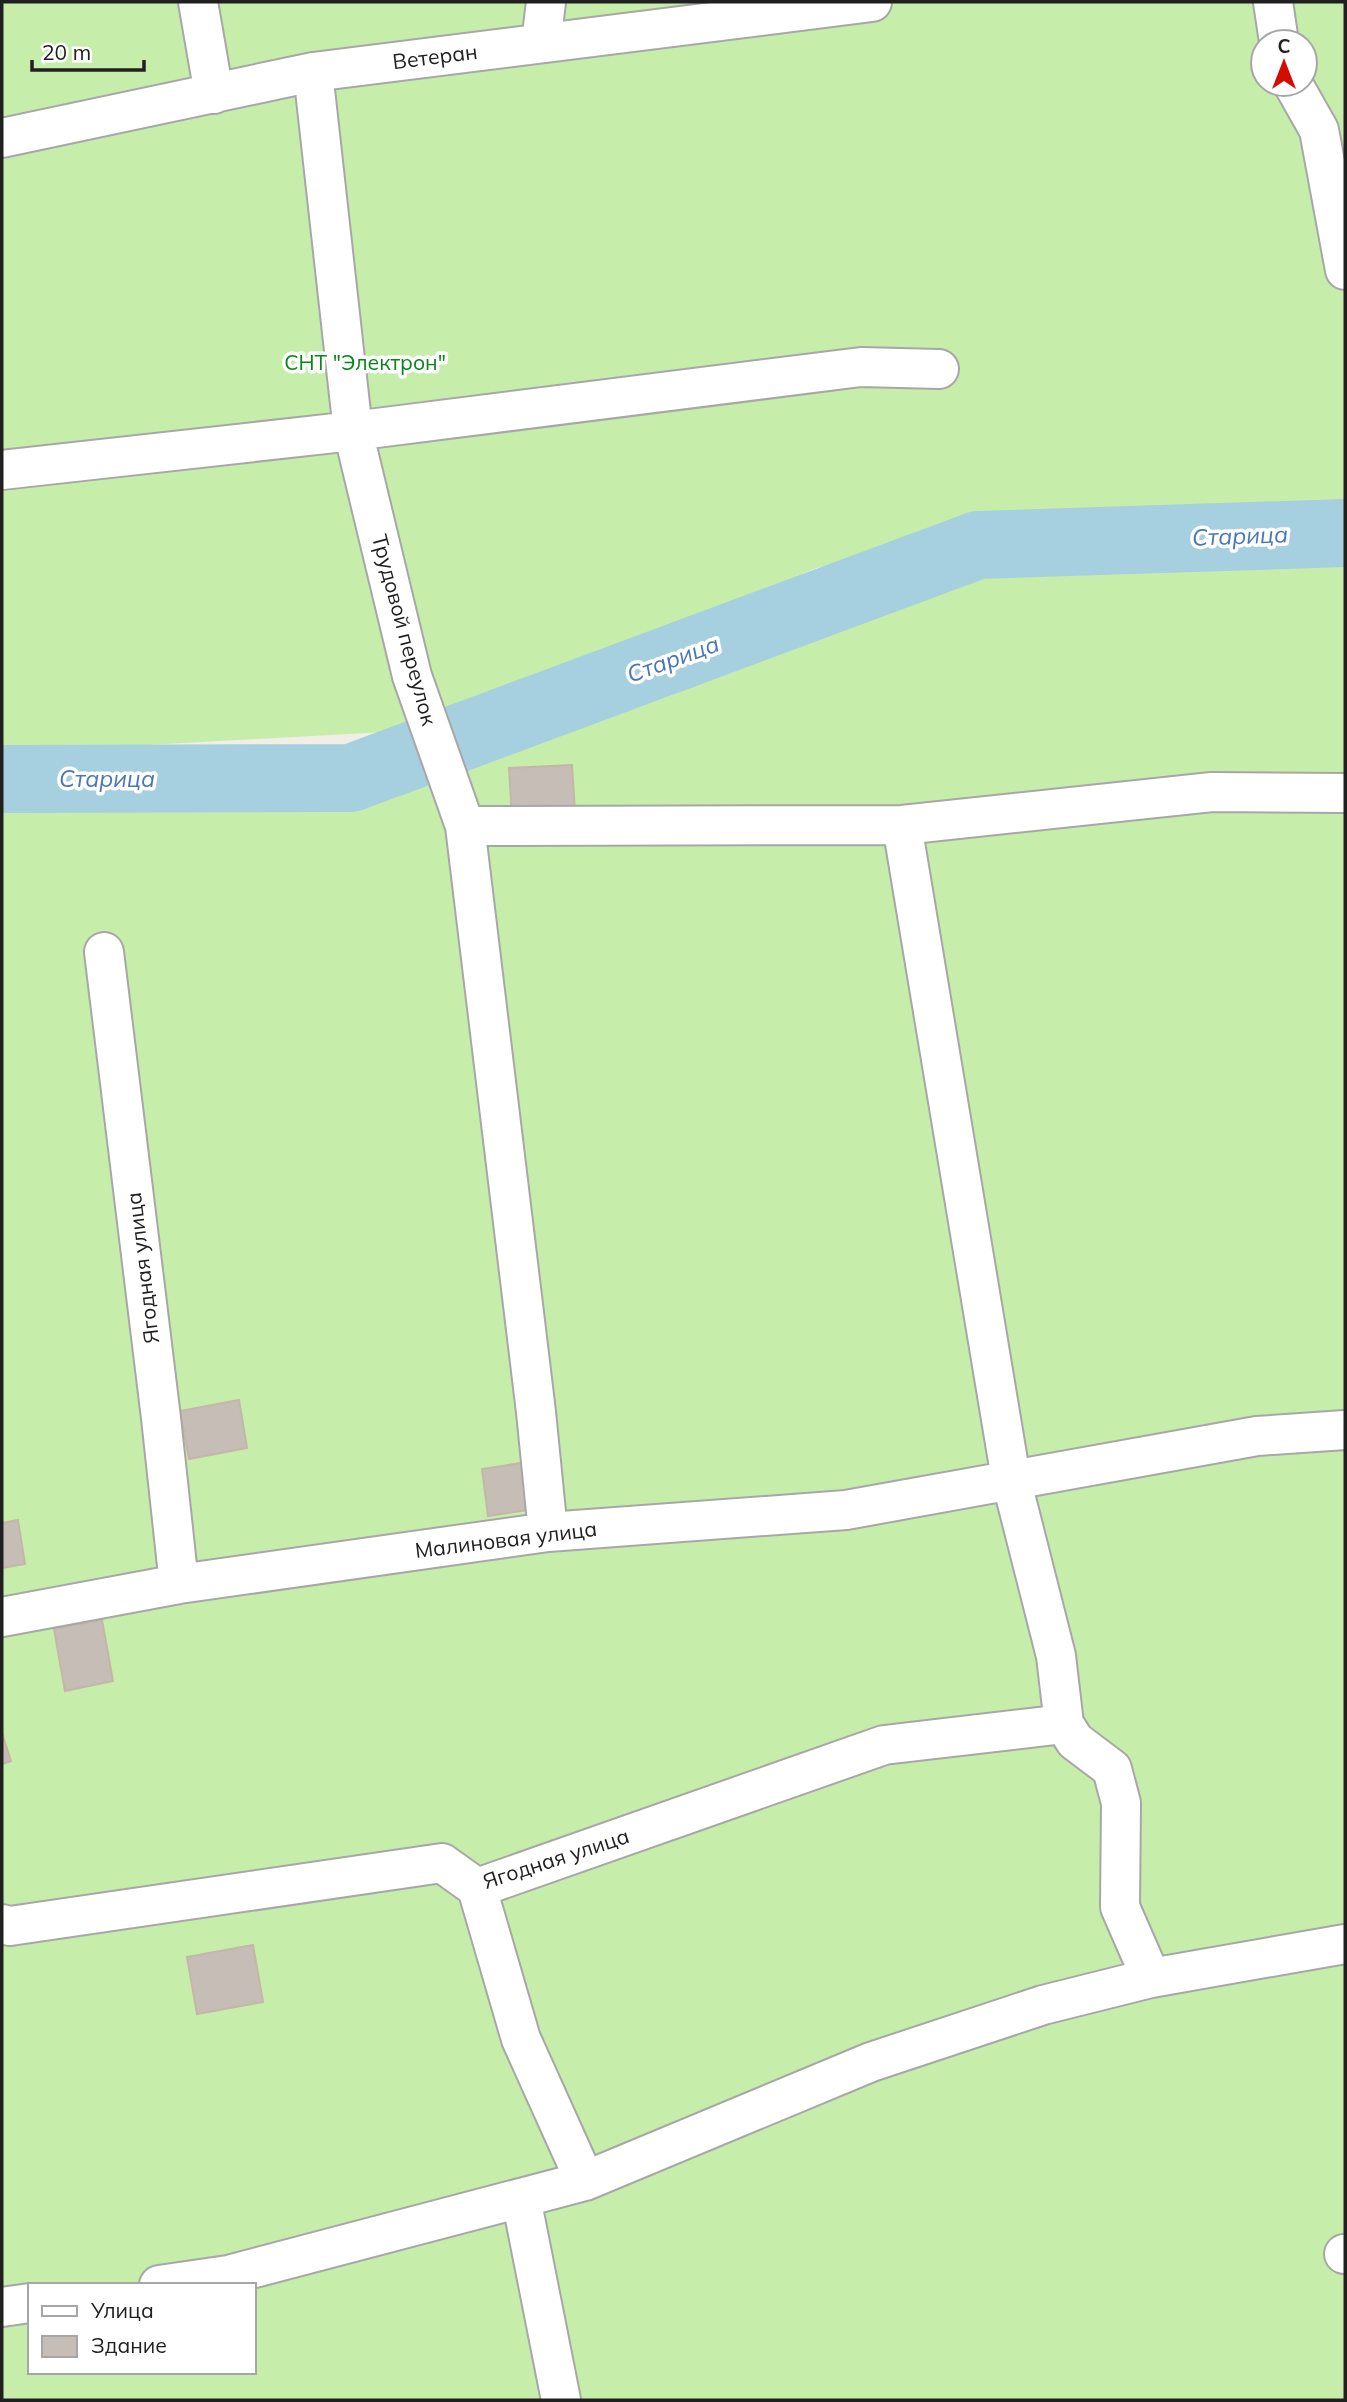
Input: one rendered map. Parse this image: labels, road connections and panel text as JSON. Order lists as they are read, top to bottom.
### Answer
{
  "streets": {
    "street": [
      "Ветеран",
      "Трудовой переулок",
      "Ягодная улица",
      "Малиновая улица"
    ]
  },
  "crossings": [
    ["Ветеран", "Трудовой переулок"],
    ["Трудовой переулок", "Малиновая улица"],
    ["Ягодная улица", "Малиновая улица"]
  ],
  "water": ["Старица"],
  "parks": ["СНТ \"Электрон\""],
  "legend": ["Улица", "Здание"],
  "scale_bar": "20 m",
  "north": "top"
}
